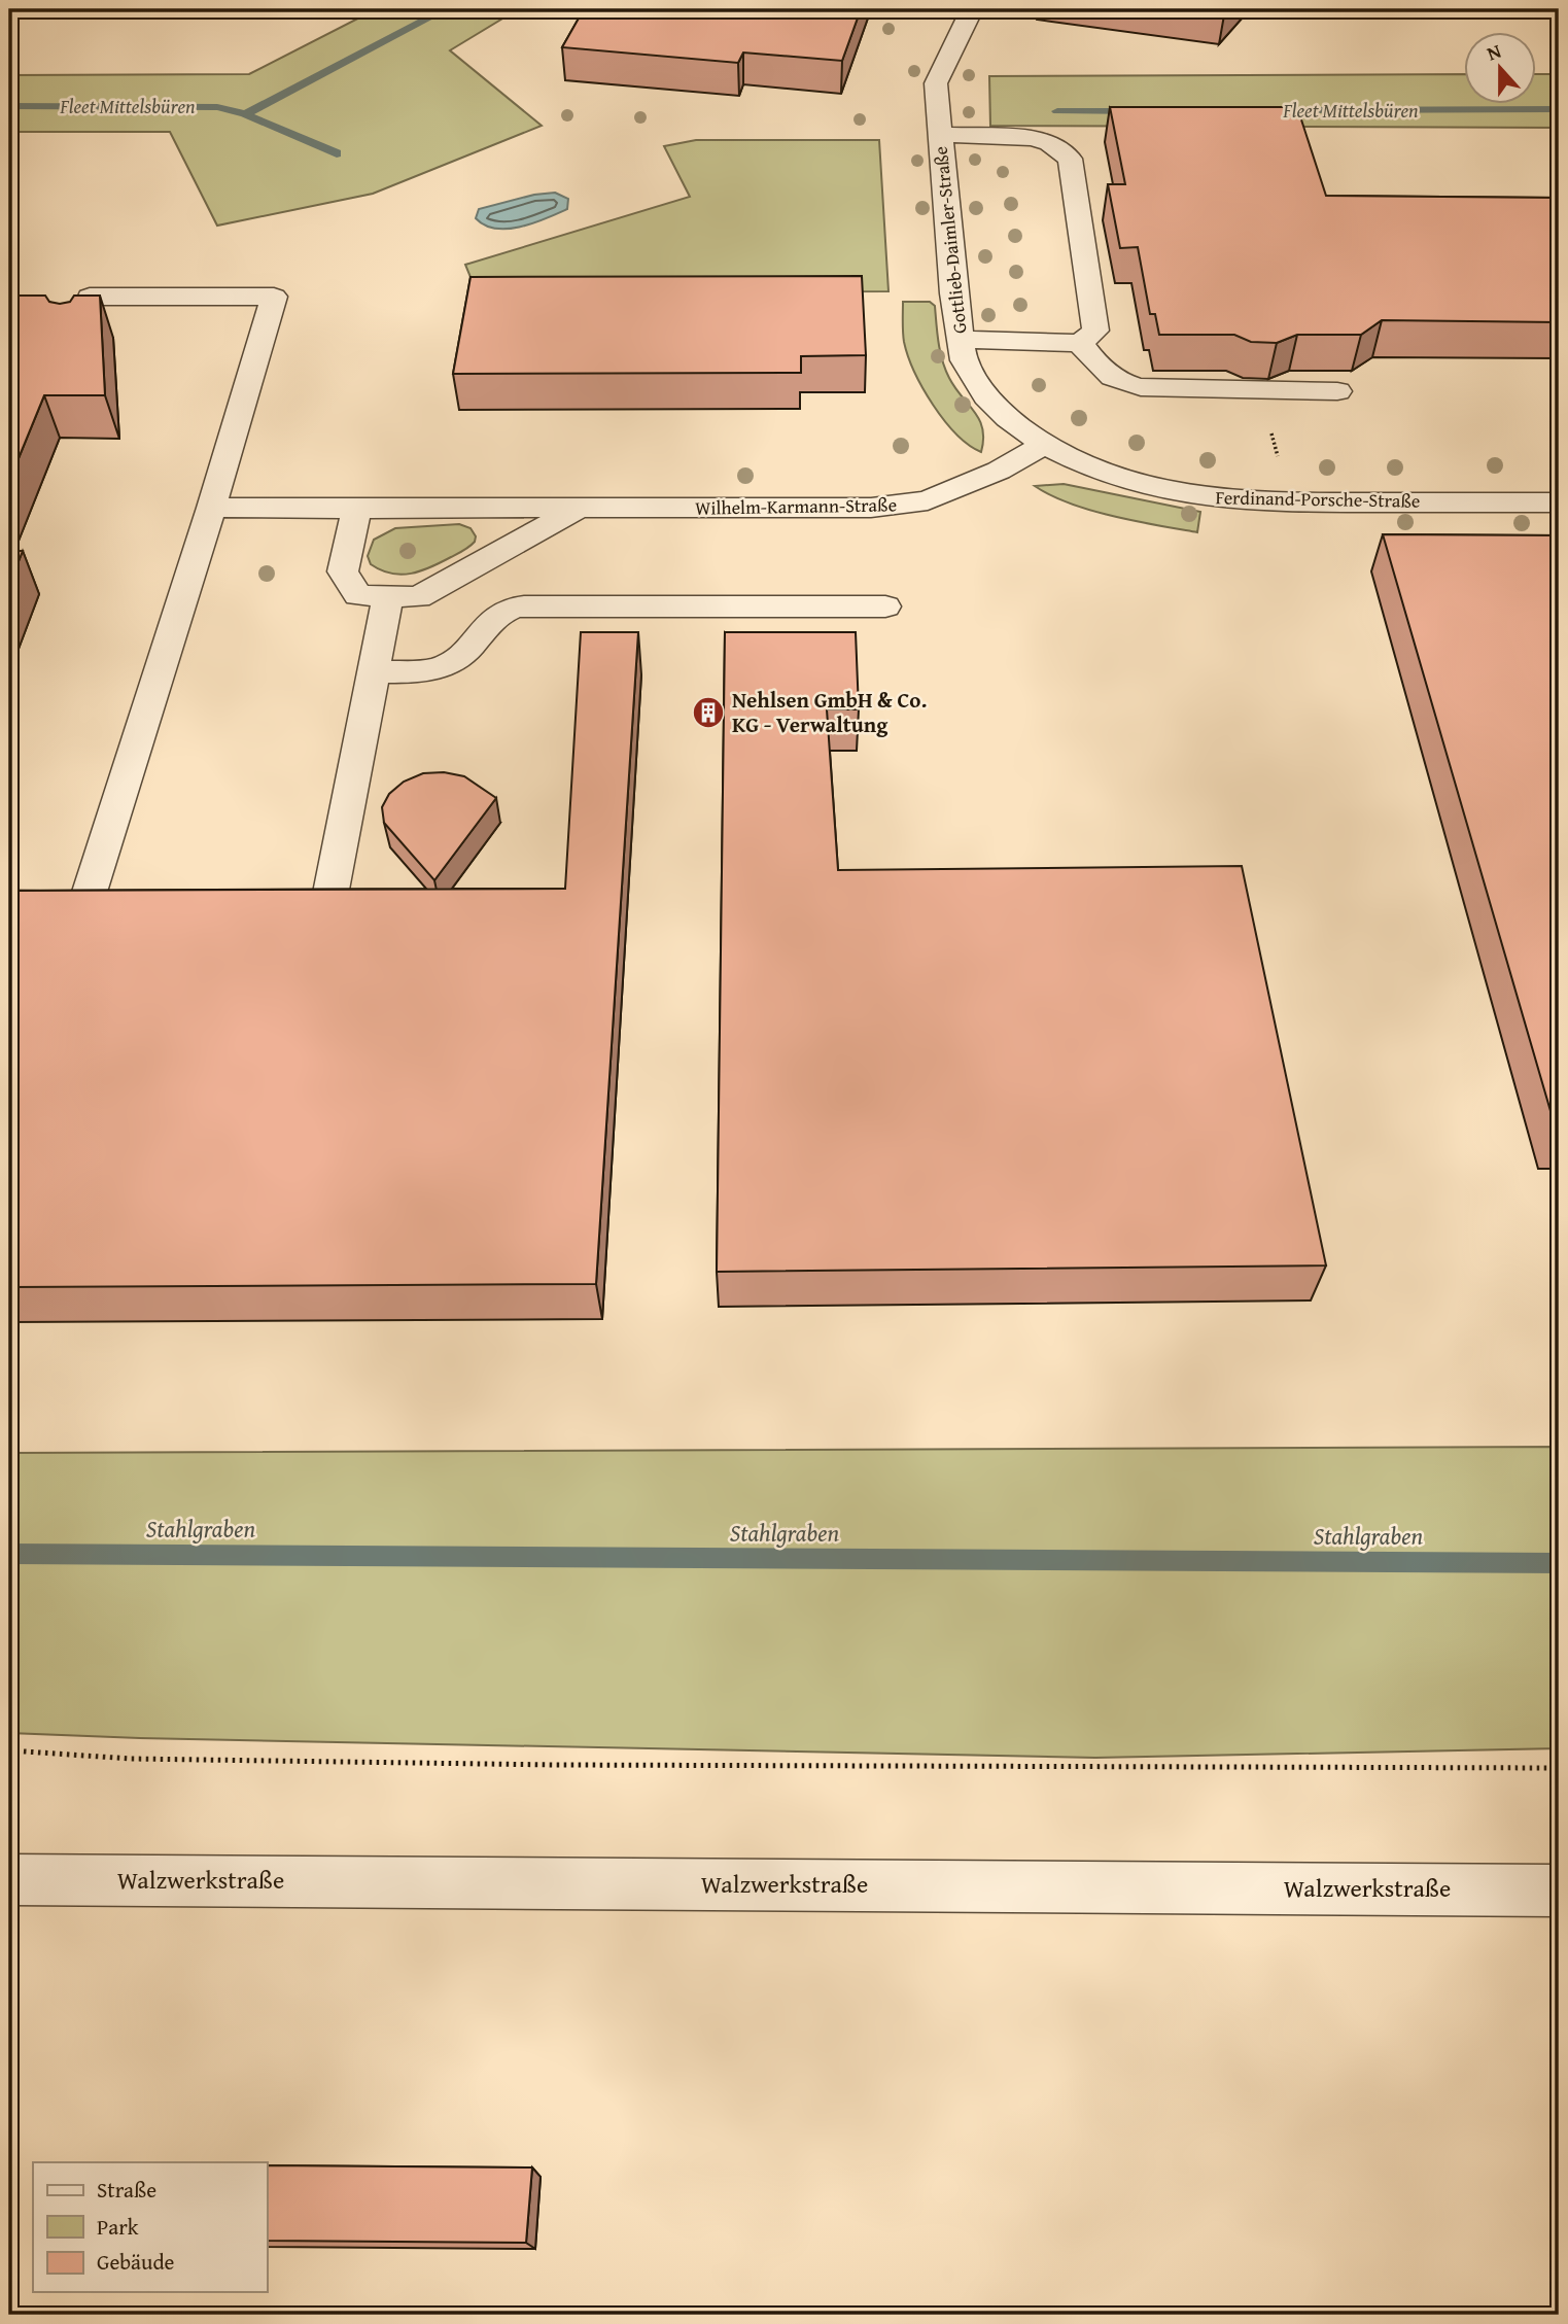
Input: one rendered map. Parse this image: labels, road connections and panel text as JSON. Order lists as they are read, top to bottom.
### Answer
{
  "streets": {
    "street": [
      "Gottlieb-Daimler-Straße",
      "Ferdinand-Porsche-Straße",
      "Wilhelm-Karmann-Straße",
      "Walzwerkstraße"
    ]
  },
  "crossings": [
    ["Gottlieb-Daimler-Straße", "Ferdinand-Porsche-Straße"],
    ["Gottlieb-Daimler-Straße", "Wilhelm-Karmann-Straße"],
    ["Ferdinand-Porsche-Straße", "Wilhelm-Karmann-Straße"]
  ],
  "water": ["Fleet Mittelsbüren", "Stahlgraben"],
  "places": {
    "building": ["Nehlsen GmbH & Co. KG - Verwaltung"]
  },
  "legend": ["Straße", "Park", "Gebäude"],
  "north": "top"
}
